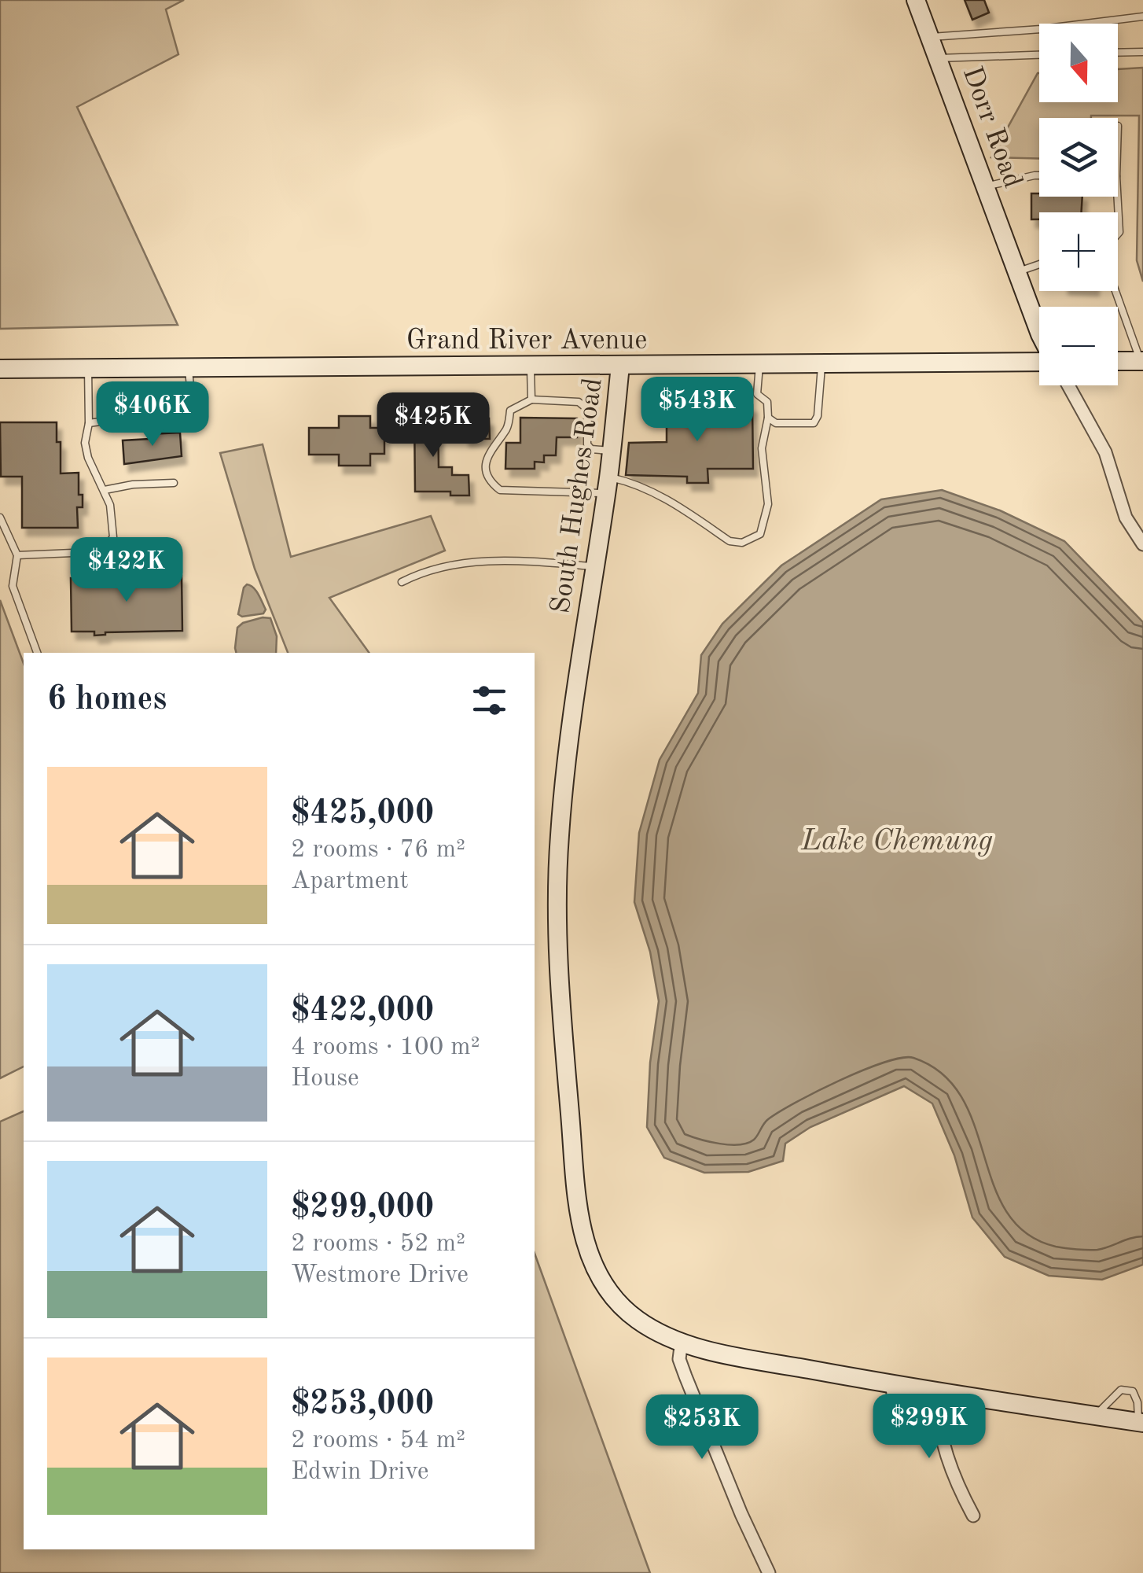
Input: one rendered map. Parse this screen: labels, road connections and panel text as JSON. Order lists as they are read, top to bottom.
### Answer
{
  "streets": {
    "street": ["Dorr Road", "Grand River Avenue", "South Hughes Road"]
  },
  "crossings": [
    ["Grand River Avenue", "South Hughes Road"]
  ],
  "water": ["Lake Chemung"],
  "north": "bottom",
  "page": {
    "map_buttons": ["+", "−"],
    "price": [
      "$543K",
      "$406K",
      "$425K",
      "$422K",
      "$299K",
      "$253K"
    ],
    "heading": "6 homes",
    "list": [
      {
        "name": "$425,000",
        "note": "2 rooms · 76 m² · Apartment"
      },
      {
        "name": "$422,000",
        "note": "4 rooms · 100 m² · House"
      },
      {
        "name": "$299,000",
        "note": "2 rooms · 52 m² · Westmore Drive"
      },
      {
        "name": "$253,000",
        "note": "2 rooms · 54 m² · Edwin Drive"
      }
    ]
  }
}
